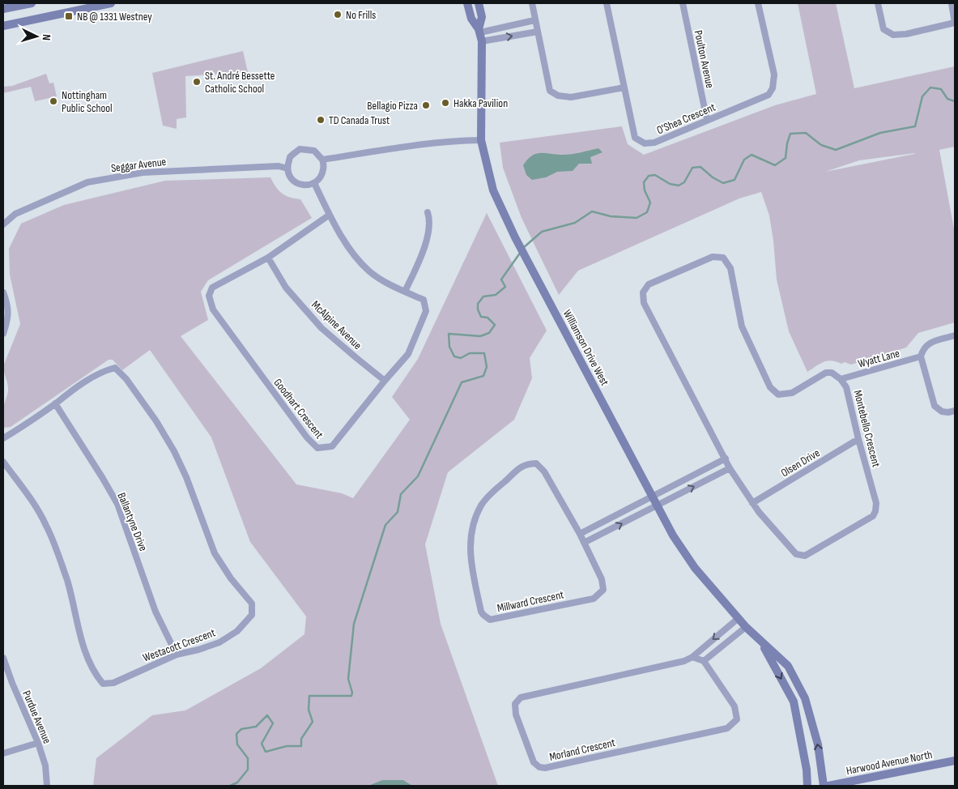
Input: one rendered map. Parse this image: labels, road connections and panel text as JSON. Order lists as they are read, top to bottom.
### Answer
{
  "streets": {
    "street": [
      "Poulton Avenue",
      "O'Shea Crescent",
      "Seggar Avenue",
      "McAlpine Avenue",
      "Williamson Drive West",
      "Wyatt Lane",
      "Goodhart Crescent",
      "Montebello Crescent",
      "Olsen Drive",
      "Ballantyne Drive",
      "Millward Crescent",
      "Westacott Crescent",
      "Purdue Avenue",
      "Morland Crescent",
      "Harwood Avenue North"
    ]
  },
  "crossings": [
    ["Poulton Avenue", "O'Shea Crescent"],
    ["Seggar Avenue", "Goodhart Crescent"],
    ["McAlpine Avenue", "Goodhart Crescent"],
    ["Williamson Drive West", "Morland Crescent"],
    ["Wyatt Lane", "Montebello Crescent"],
    ["Montebello Crescent", "Olsen Drive"],
    ["Ballantyne Drive", "Westacott Crescent"]
  ],
  "places": {
    "other": [
      "No Frills",
      "St. André Bessette Catholic School",
      "Nottingham Public School",
      "Hakka Pavilion",
      "Bellagio Pizza",
      "TD Canada Trust"
    ],
    "transit": ["NB @ 1331 Westney"]
  },
  "north": "right"
}
